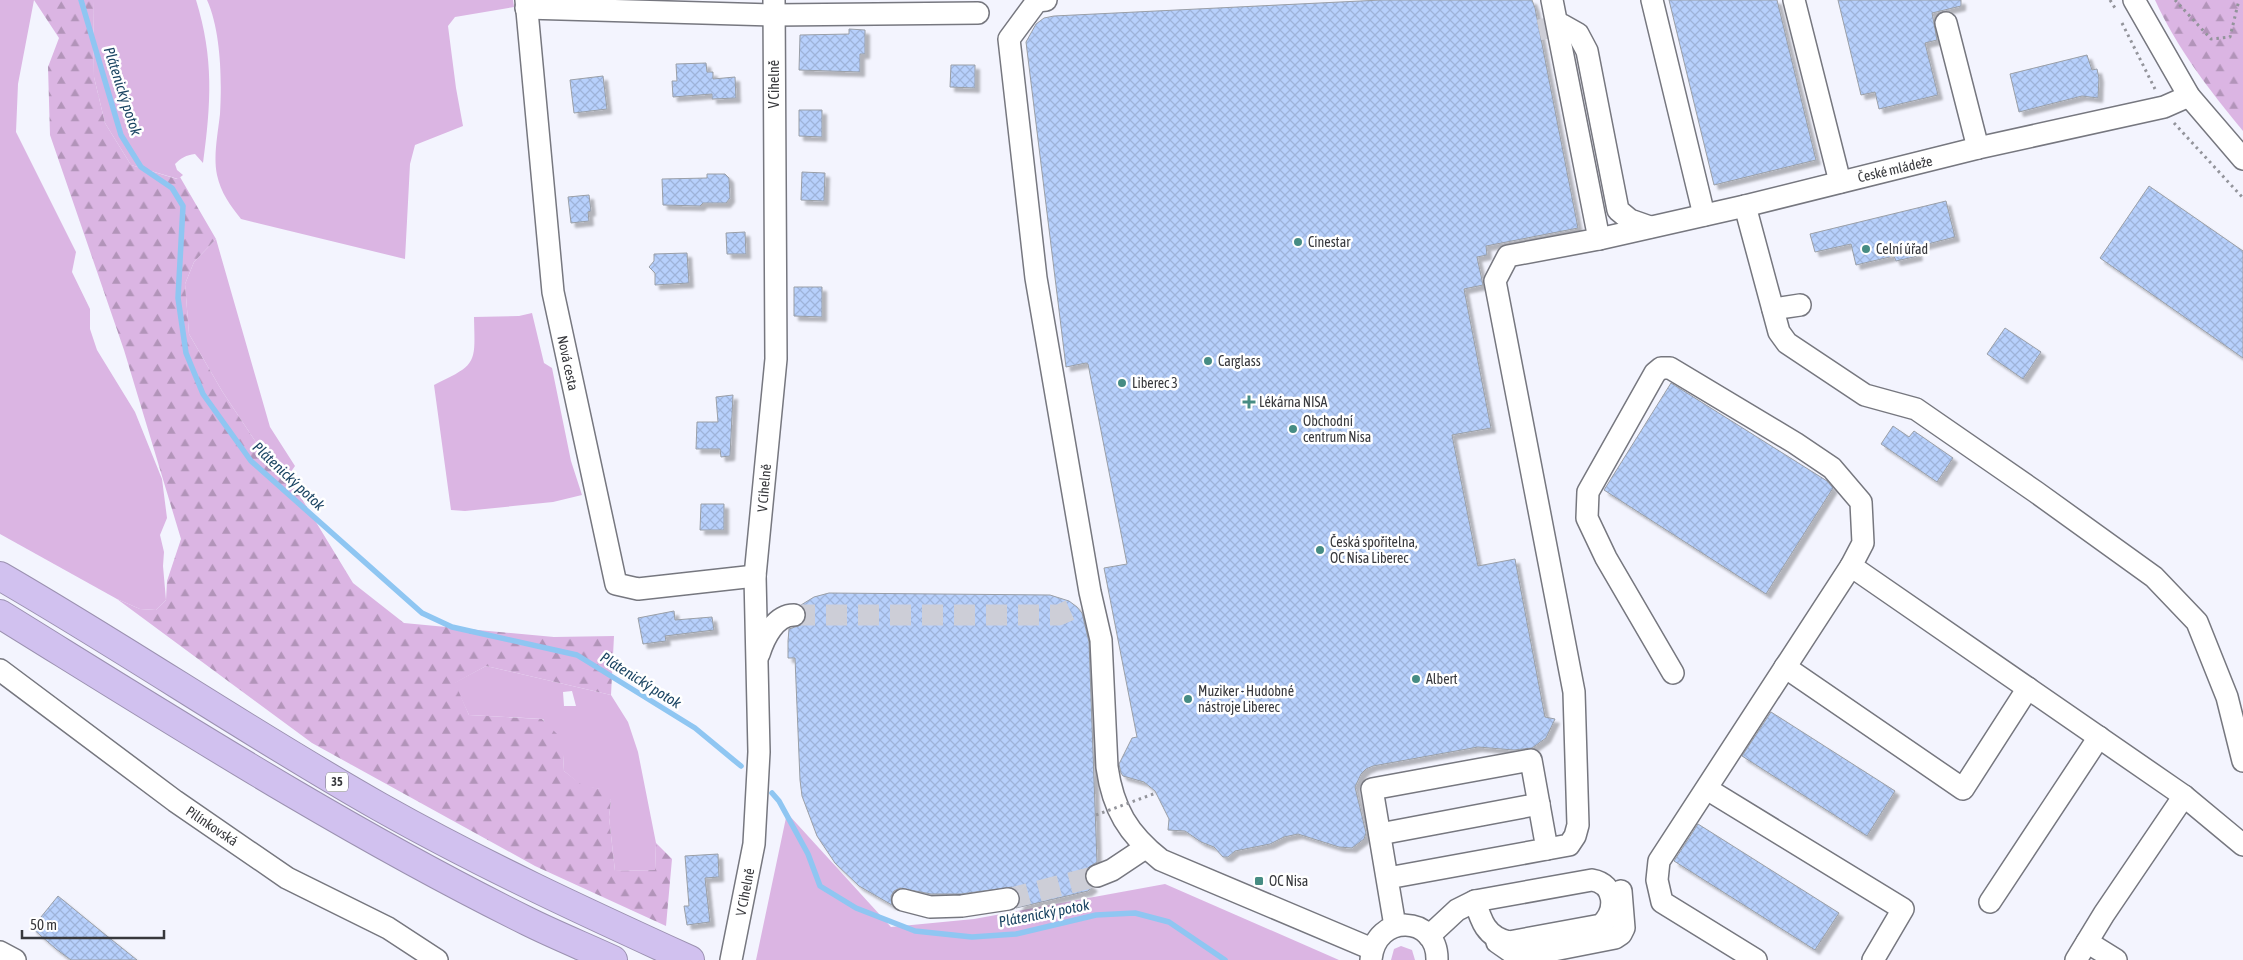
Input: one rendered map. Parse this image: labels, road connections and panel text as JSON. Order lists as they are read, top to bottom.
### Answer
{
  "streets": {
    "highway": ["35"],
    "street": [
      "V Cihelně",
      "České mládeže",
      "Nová cesta",
      "Pilínkovská"
    ]
  },
  "crossings": [
    ["V Cihelně", "Nová cesta"]
  ],
  "water": ["Plátenický potok"],
  "places": {
    "other": [
      "Cinestar",
      "Celní úřad",
      "Carglass",
      "Liberec 3",
      "Obchodní centrum Nisa",
      "Česká spořitelna, OC Nisa Liberec",
      "Albert",
      "Muziker - Hudobné nástroje Liberec"
    ],
    "health": ["Lékárna NISA"],
    "transit": ["OC Nisa"]
  },
  "scale_bar": "50 m"
}
